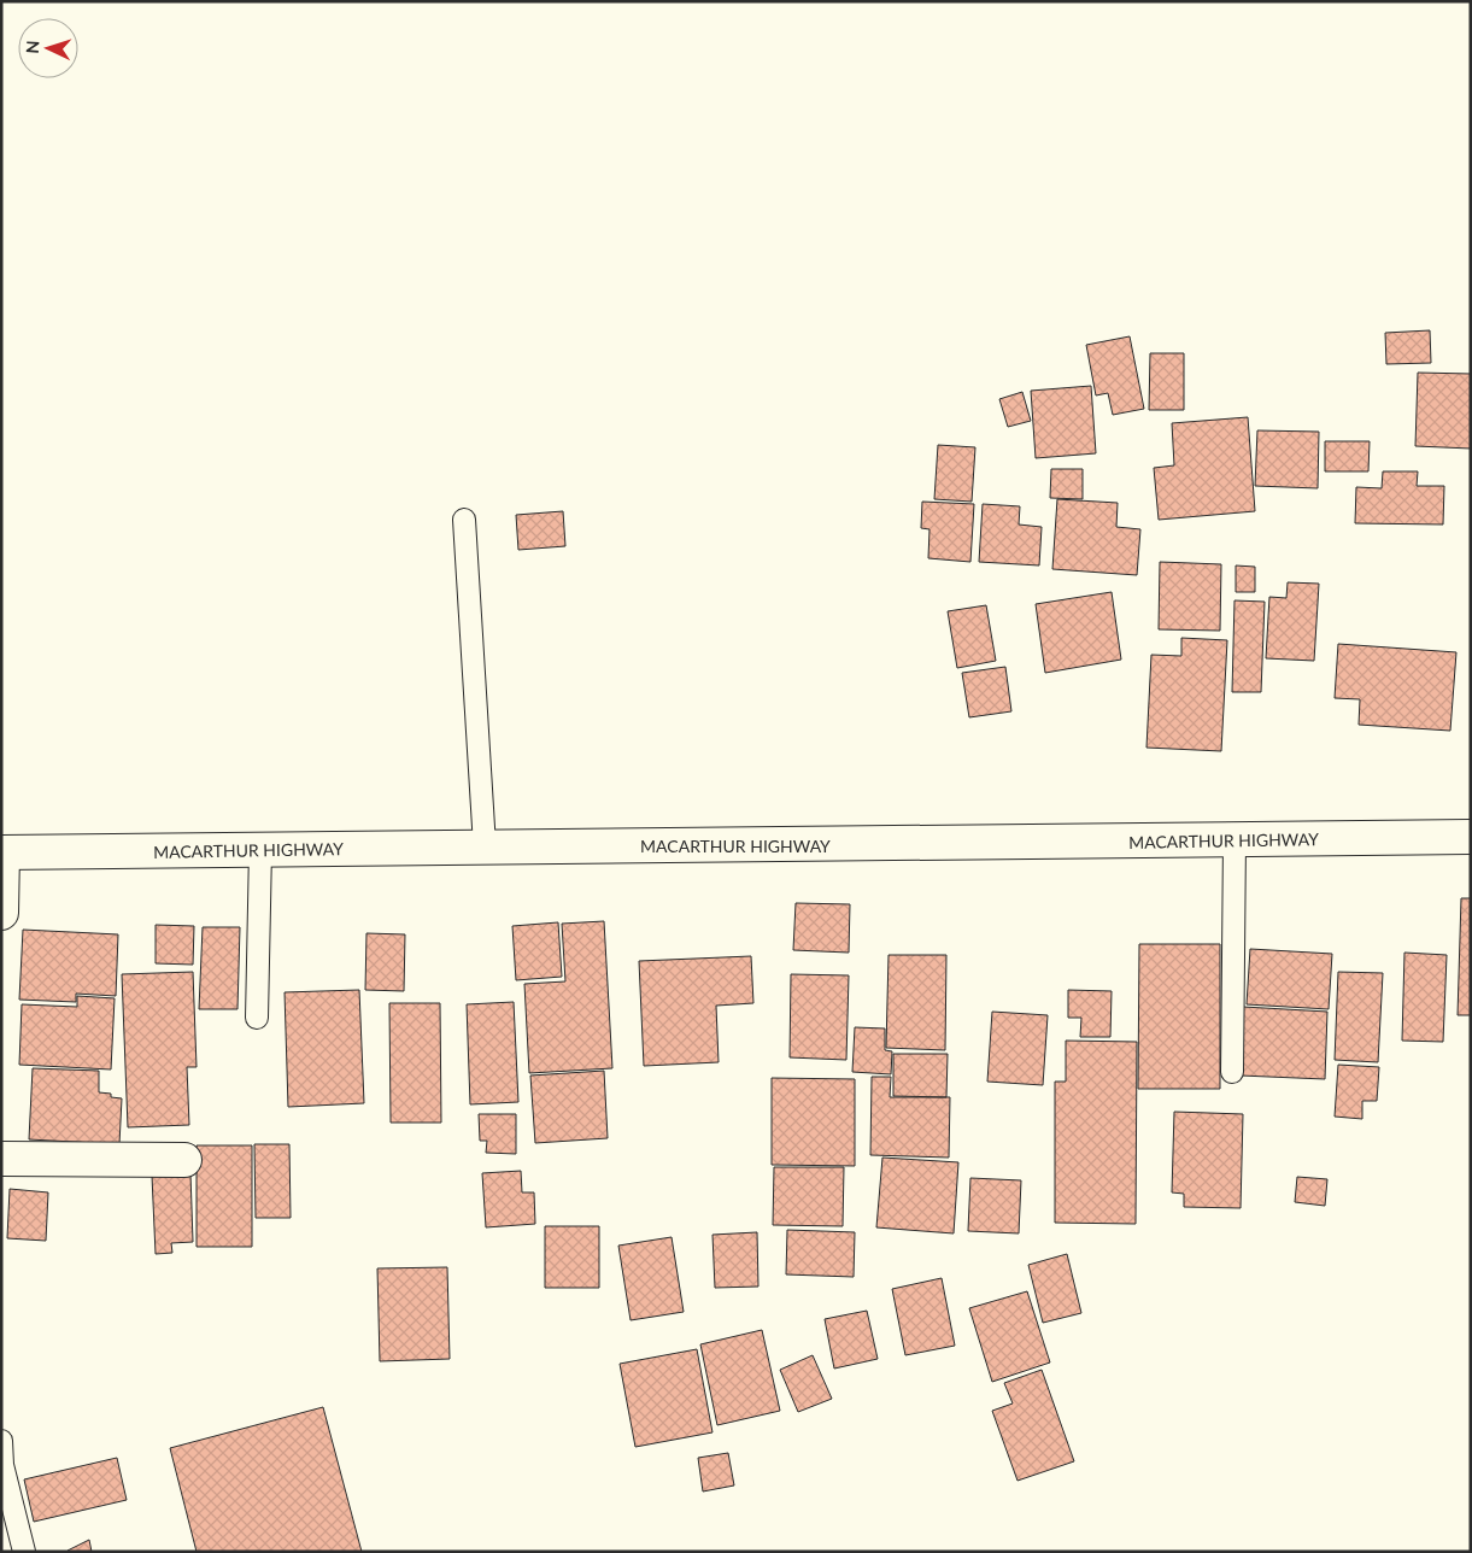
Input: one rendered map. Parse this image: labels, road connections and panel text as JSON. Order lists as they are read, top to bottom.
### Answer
{
  "streets": {
    "main road": ["MACARTHUR HIGHWAY"]
  },
  "north": "left"
}
